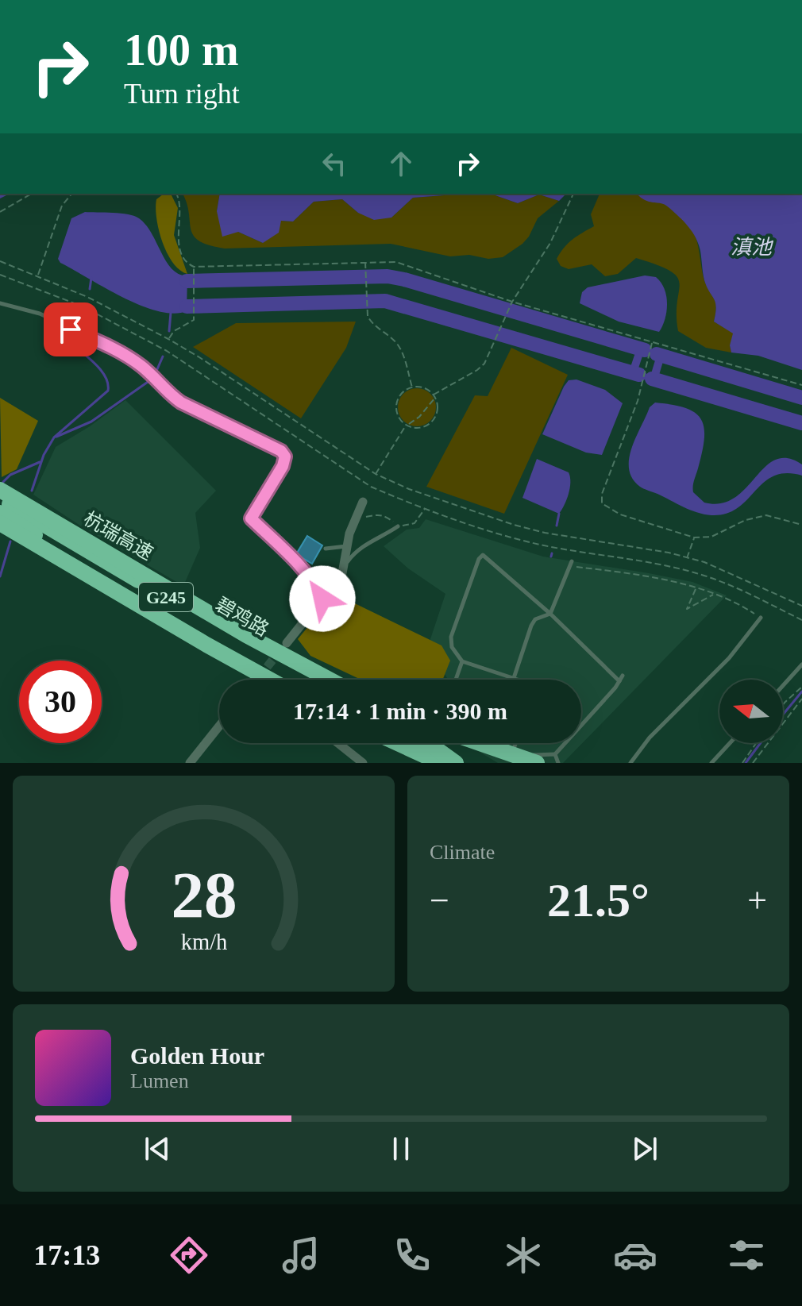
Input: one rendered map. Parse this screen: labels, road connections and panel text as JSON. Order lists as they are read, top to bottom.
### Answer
{
  "streets": {
    "highway": ["杭瑞高速", "G245", "碧鸡路"]
  },
  "water": ["滇池"],
  "north": "left",
  "page": {
    "turn": ["100 m", "Turn right"],
    "limit": "30",
    "trip": "17:14 · 1 min · 390 m",
    "tile": "Climate",
    "heat": ["−", "21.5°", "+"],
    "song": ["Golden Hour", "Lumen"],
    "tabs": "17:13",
    "gauge": ["28", "km/h"]
  }
}
